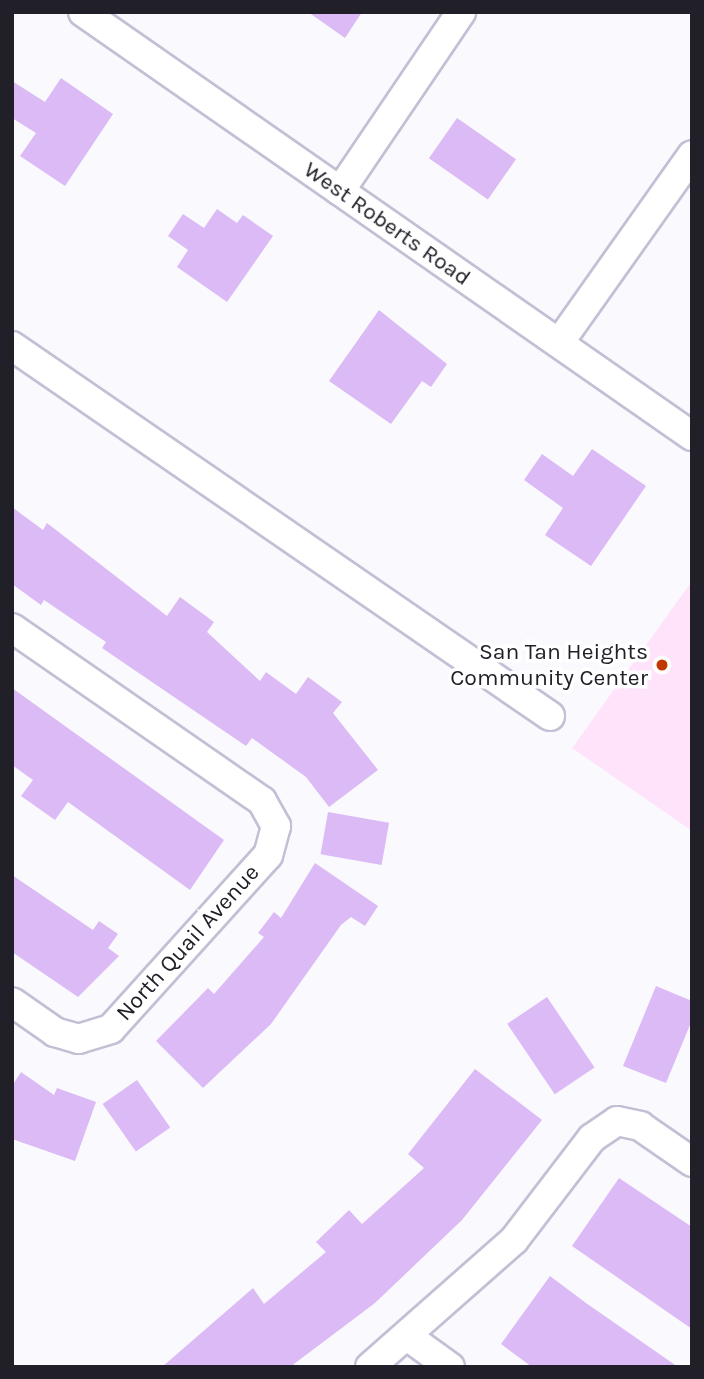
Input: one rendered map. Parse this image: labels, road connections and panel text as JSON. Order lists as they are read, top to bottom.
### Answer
{
  "streets": {
    "street": ["West Roberts Road", "North Quail Avenue"]
  },
  "places": ["San Tan Heights Community Center"]
}
